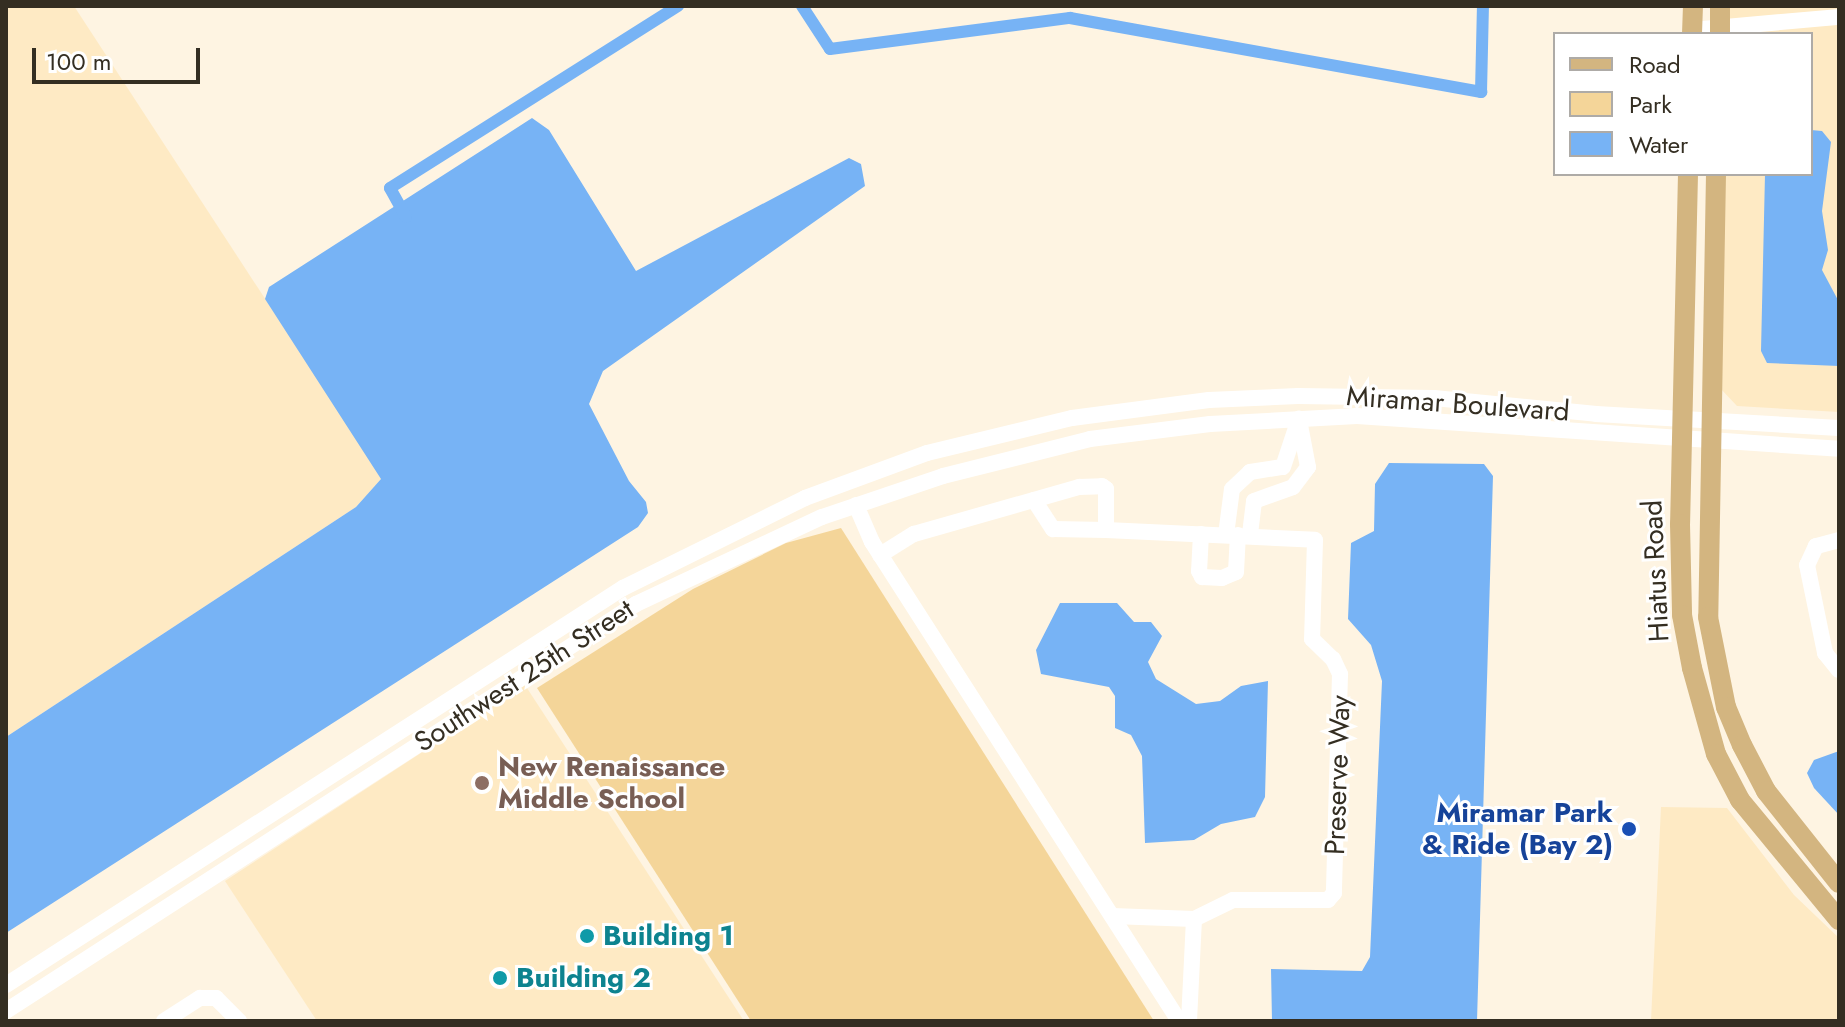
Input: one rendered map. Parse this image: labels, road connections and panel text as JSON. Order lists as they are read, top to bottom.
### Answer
{
  "streets": {
    "main road": ["Hiatus Road"],
    "street": ["Miramar Boulevard", "Southwest 25th Street", "Preserve Way"]
  },
  "crossings": [
    ["Miramar Boulevard", "Hiatus Road"],
    ["Miramar Boulevard", "Southwest 25th Street"]
  ],
  "places": [
    "New Renaissance Middle School",
    "Miramar Park & Ride (Bay 2)",
    "Building 1",
    "Building 2"
  ],
  "legend": ["Road", "Park", "Water"],
  "scale_bar": "100 m"
}
